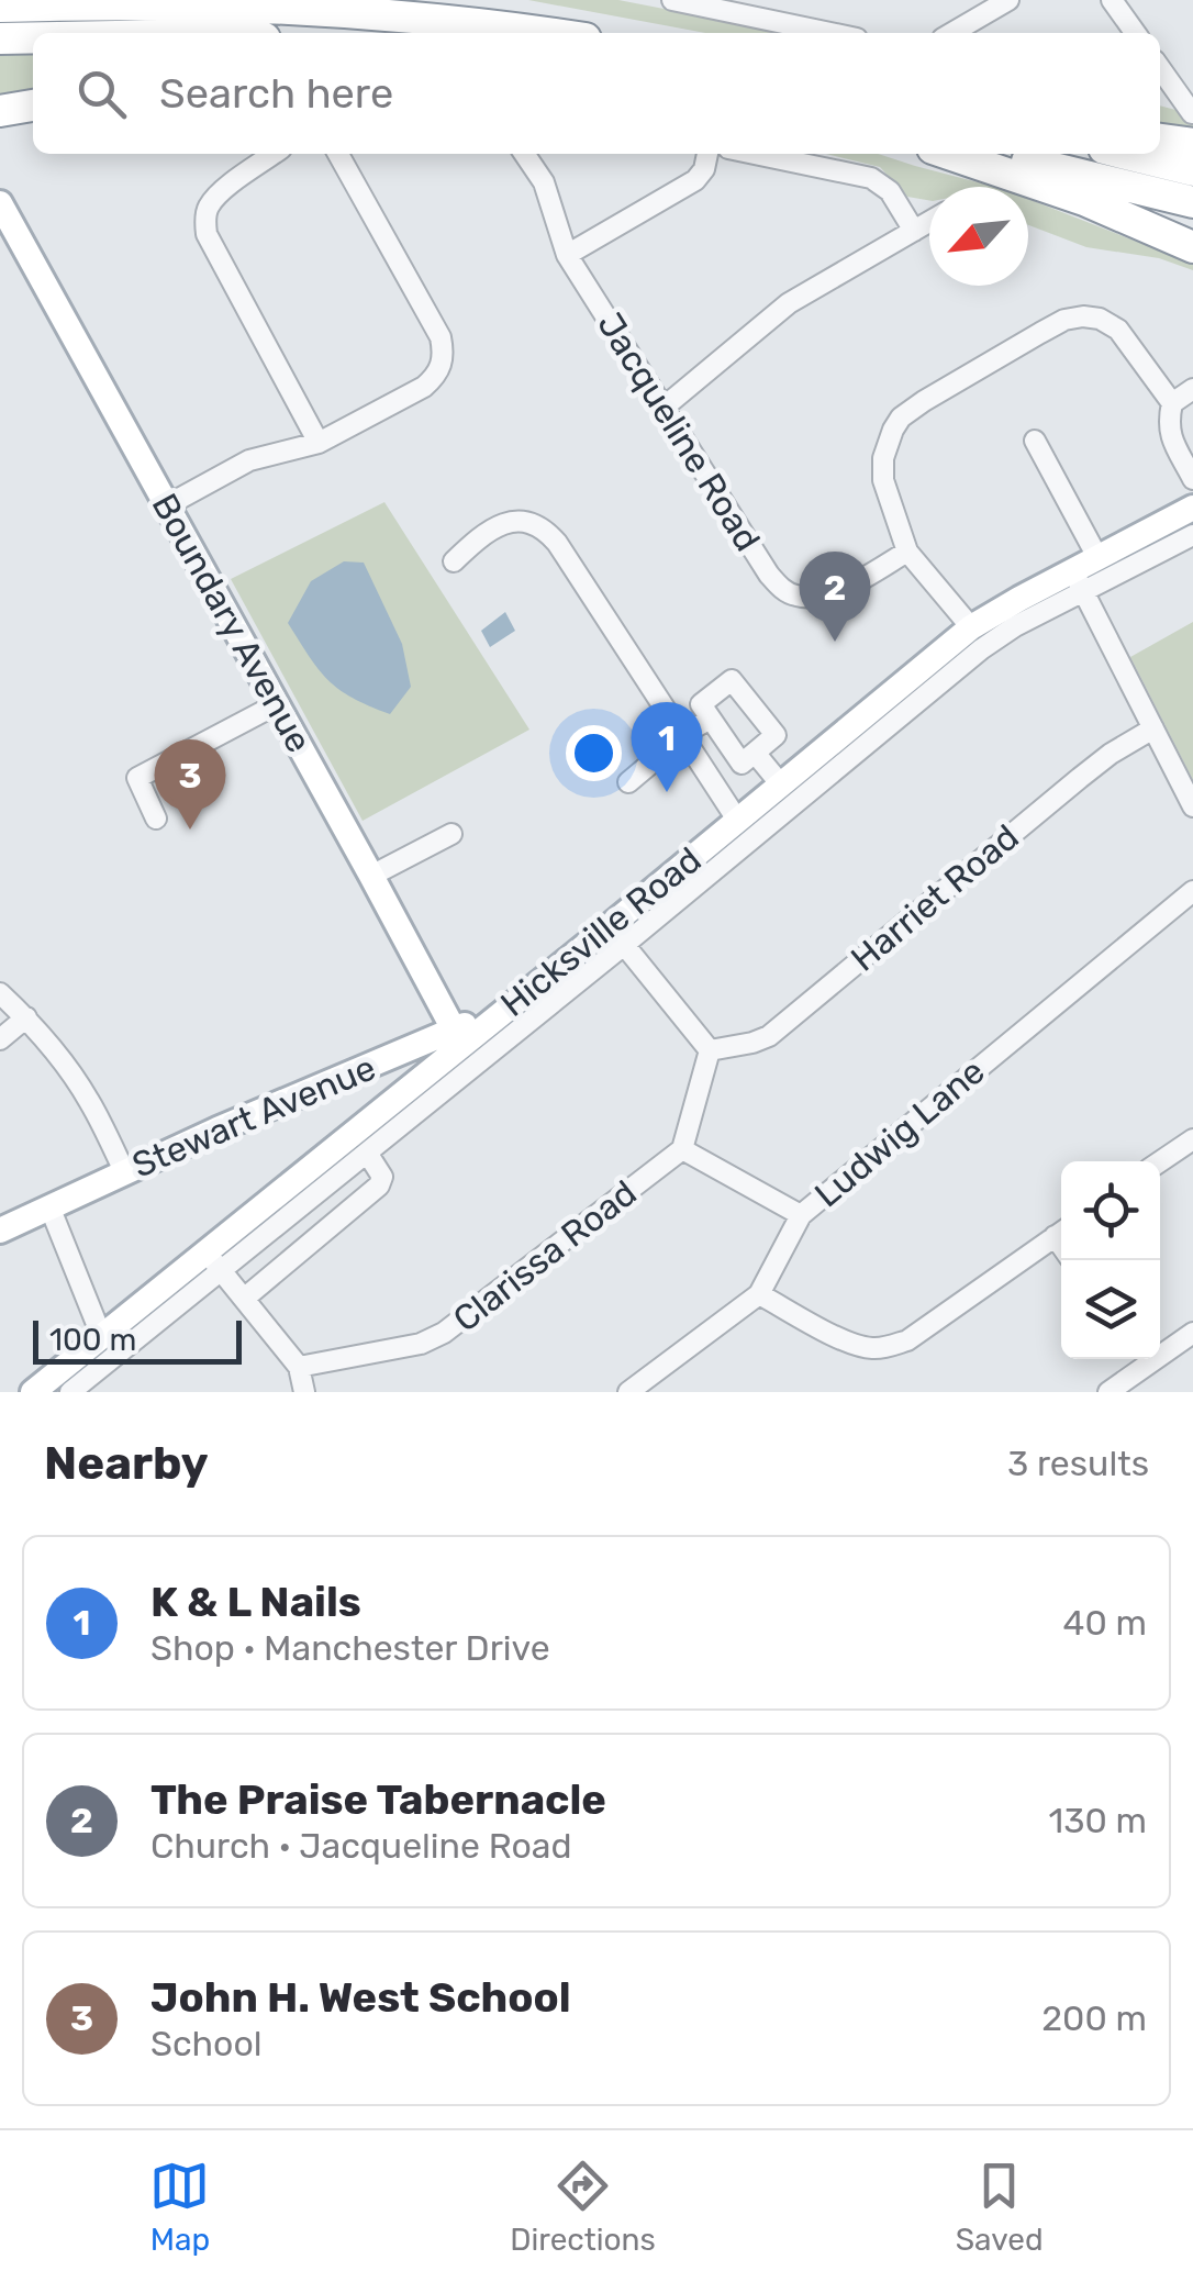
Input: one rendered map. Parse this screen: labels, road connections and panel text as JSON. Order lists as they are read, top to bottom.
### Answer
{
  "streets": {
    "main road": ["Boundary Avenue", "Hicksville Road", "Stewart Avenue"],
    "street": [
      "Jacqueline Road",
      "Harriet Road",
      "Ludwig Lane",
      "Clarissa Road"
    ]
  },
  "crossings": [
    ["Boundary Avenue", "Hicksville Road"],
    ["Boundary Avenue", "Stewart Avenue"],
    ["Hicksville Road", "Stewart Avenue"]
  ],
  "scale_bar": "100 m",
  "north": "bottom left",
  "page": {
    "search": "Search here",
    "pins": ["2", "1", "3"],
    "scale": "100 m",
    "heading": ["Nearby", "3 results"],
    "list": [
      {
        "mark": "1",
        "name": "K & L Nails",
        "note": "Shop · Manchester Drive",
        "value": "40 m"
      },
      {
        "mark": "2",
        "name": "The Praise Tabernacle",
        "note": "Church · Jacqueline Road",
        "value": "130 m"
      },
      {
        "mark": "3",
        "name": "John H. West School",
        "note": "School",
        "value": "200 m"
      }
    ],
    "nav": ["Map", "Directions", "Saved"]
  }
}
